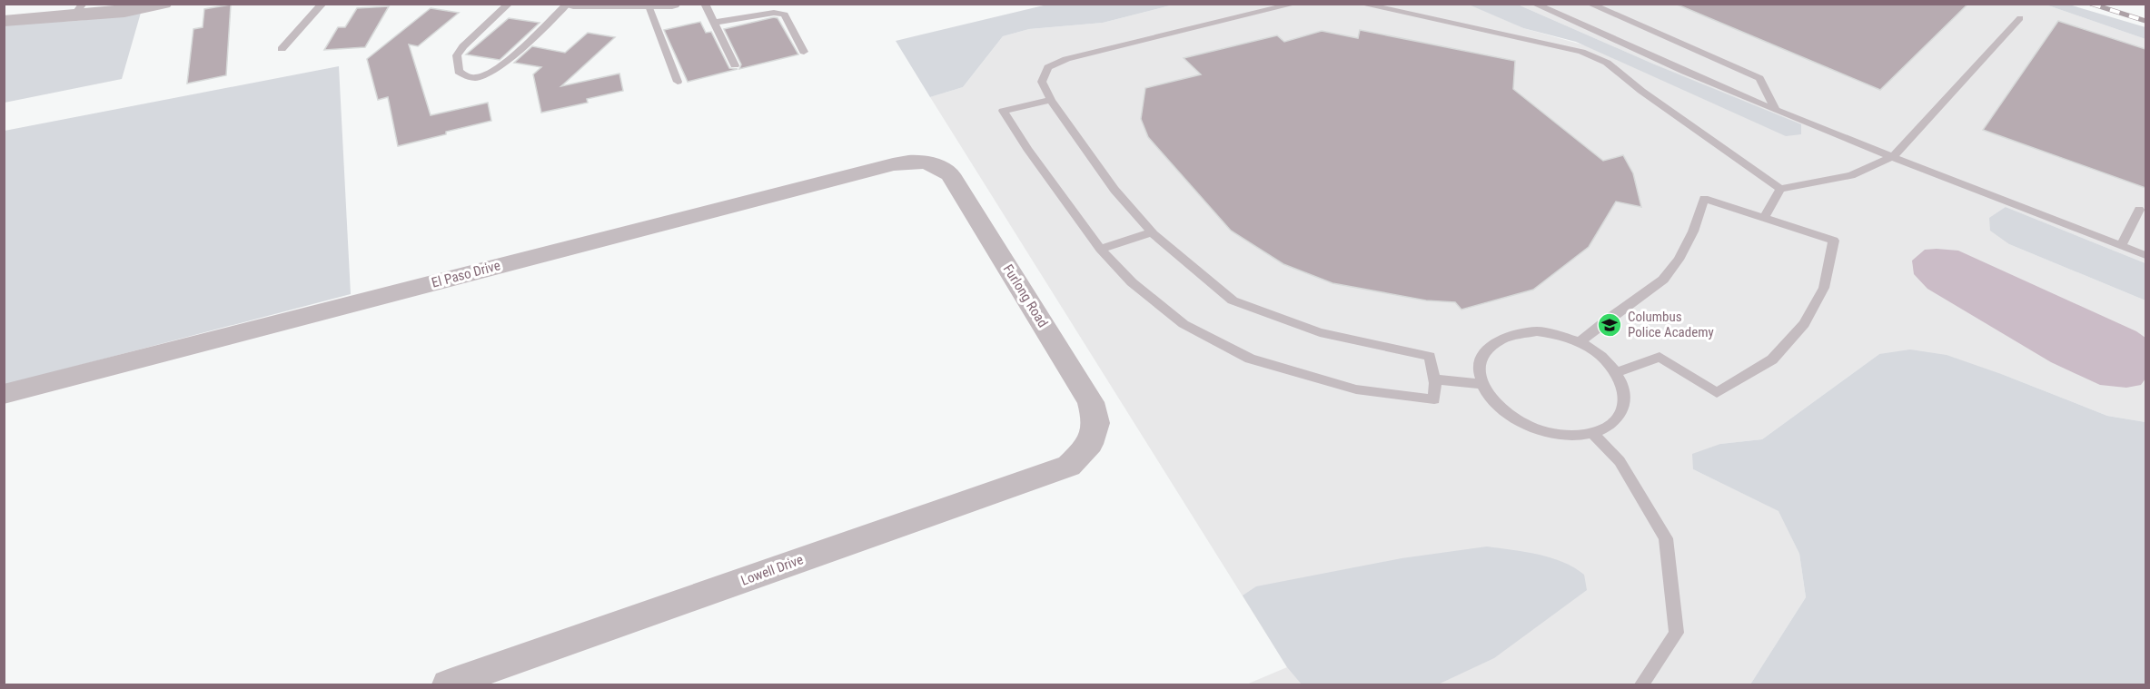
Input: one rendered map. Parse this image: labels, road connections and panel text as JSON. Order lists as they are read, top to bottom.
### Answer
{
  "streets": {
    "street": ["El Paso Drive", "Furlong Road", "Lowell Drive"]
  },
  "crossings": [
    ["El Paso Drive", "Furlong Road"],
    ["Furlong Road", "Lowell Drive"]
  ],
  "places": {
    "school or university": ["Columbus Police Academy"]
  }
}
